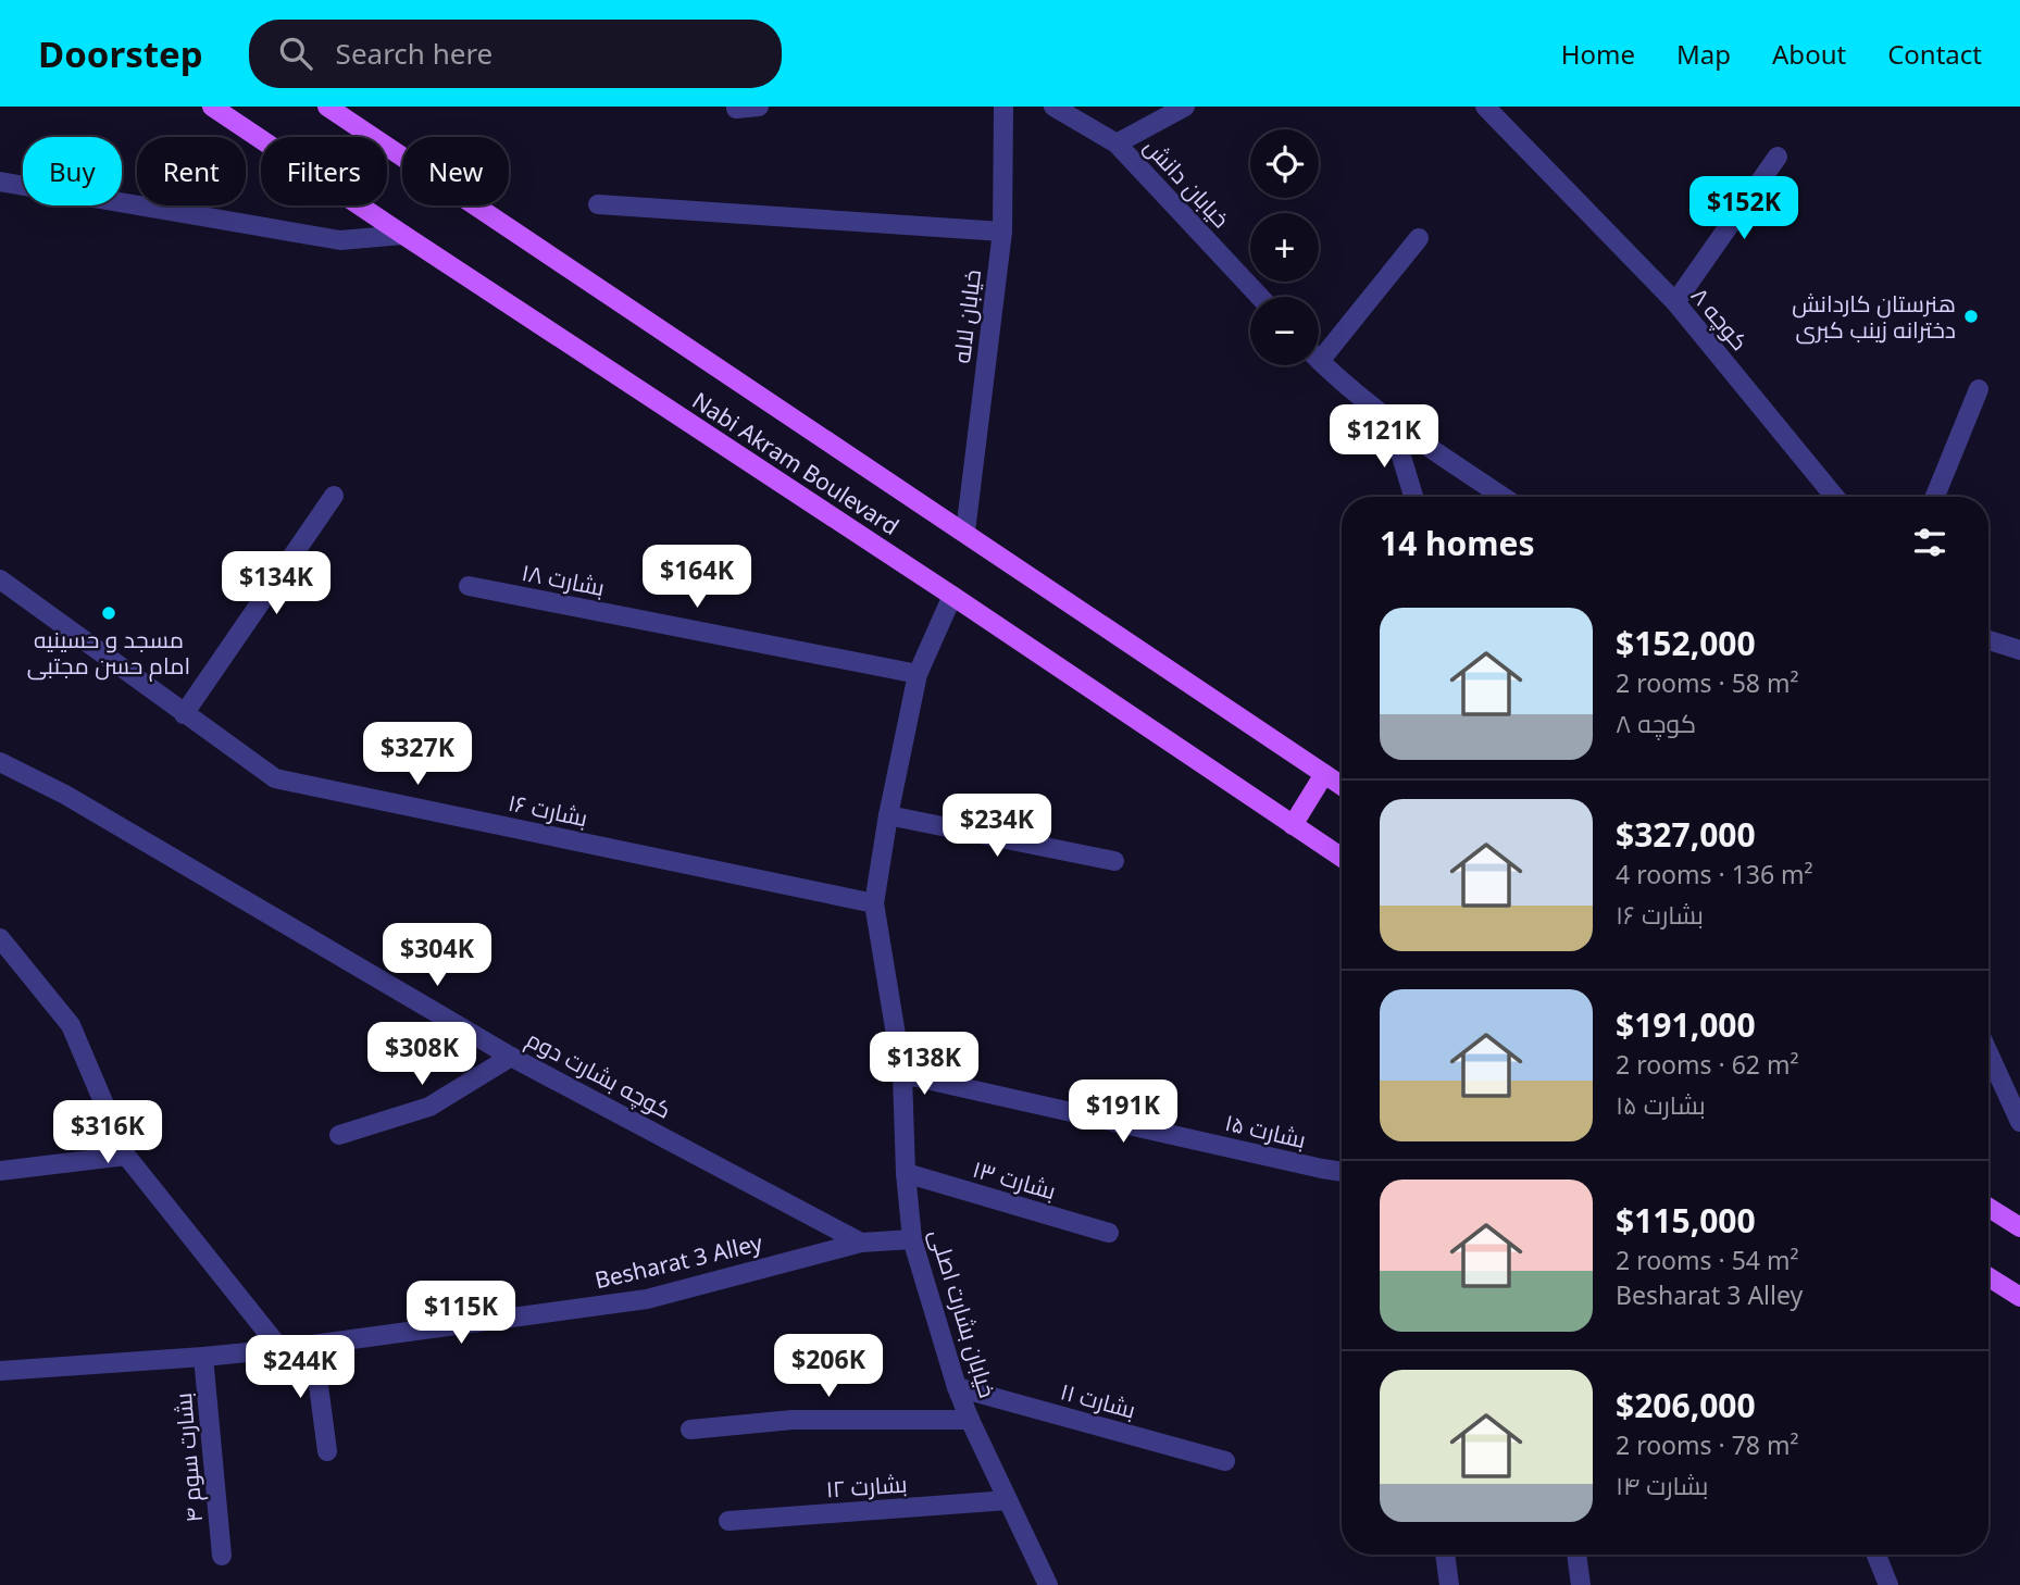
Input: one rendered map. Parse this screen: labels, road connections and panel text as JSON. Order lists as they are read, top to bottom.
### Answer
{
  "streets": {
    "main road": ["Nabi Akram Boulevard"],
    "street": [
      "خیابان دانش",
      "خیابان لاله",
      "کوچه ۸",
      "بشارت ۱۸",
      "بشارت ۱۶",
      "کوچه بشارت دوم",
      "بشارت ۱۵",
      "بشارت ۱۳",
      "Besharat 3 Alley",
      "خیابان بشارت اصلی",
      "بشارت ۱۱",
      "بشارت سوم ۴",
      "بشارت ۱۲"
    ]
  },
  "crossings": [
    ["خیابان لاله", "Nabi Akram Boulevard"],
    ["Nabi Akram Boulevard", "خیابان بشارت اصلی"],
    ["بشارت ۱۸", "خیابان بشارت اصلی"],
    ["بشارت ۱۶", "خیابان بشارت اصلی"],
    ["کوچه بشارت دوم", "Besharat 3 Alley"],
    ["بشارت ۱۵", "خیابان بشارت اصلی"],
    ["بشارت ۱۳", "خیابان بشارت اصلی"],
    ["Besharat 3 Alley", "خیابان بشارت اصلی"],
    ["Besharat 3 Alley", "بشارت سوم ۴"],
    ["خیابان بشارت اصلی", "بشارت ۱۱"],
    ["خیابان بشارت اصلی", "بشارت ۱۲"]
  ],
  "places": ["هنرستان کاردانش دخترانه زینب کبری", "مسجد و حسینیه امام حسن مجتبی"],
  "page": {
    "header": "Doorstep",
    "search": "Search here",
    "nav": [
      "Home",
      "Map",
      "About",
      "Contact"
    ],
    "map_buttons": ["+", "−"],
    "chip": [
      "Buy",
      "Rent",
      "Filters",
      "New"
    ],
    "price": [
      "$152K",
      "$121K",
      "$164K",
      "$134K",
      "$327K",
      "$234K",
      "$304K",
      "$308K",
      "$138K",
      "$191K",
      "$316K",
      "$115K",
      "$206K",
      "$244K"
    ],
    "heading": "14 homes",
    "list": [
      {
        "name": "$152,000",
        "note": "2 rooms · 58 m² · کوچه ۸"
      },
      {
        "name": "$327,000",
        "note": "4 rooms · 136 m² · بشارت ۱۶"
      },
      {
        "name": "$191,000",
        "note": "2 rooms · 62 m² · بشارت ۱۵"
      },
      {
        "name": "$115,000",
        "note": "2 rooms · 54 m² · Besharat 3 Alley"
      },
      {
        "name": "$206,000",
        "note": "2 rooms · 78 m² · بشارت ۱۴"
      }
    ]
  }
}
